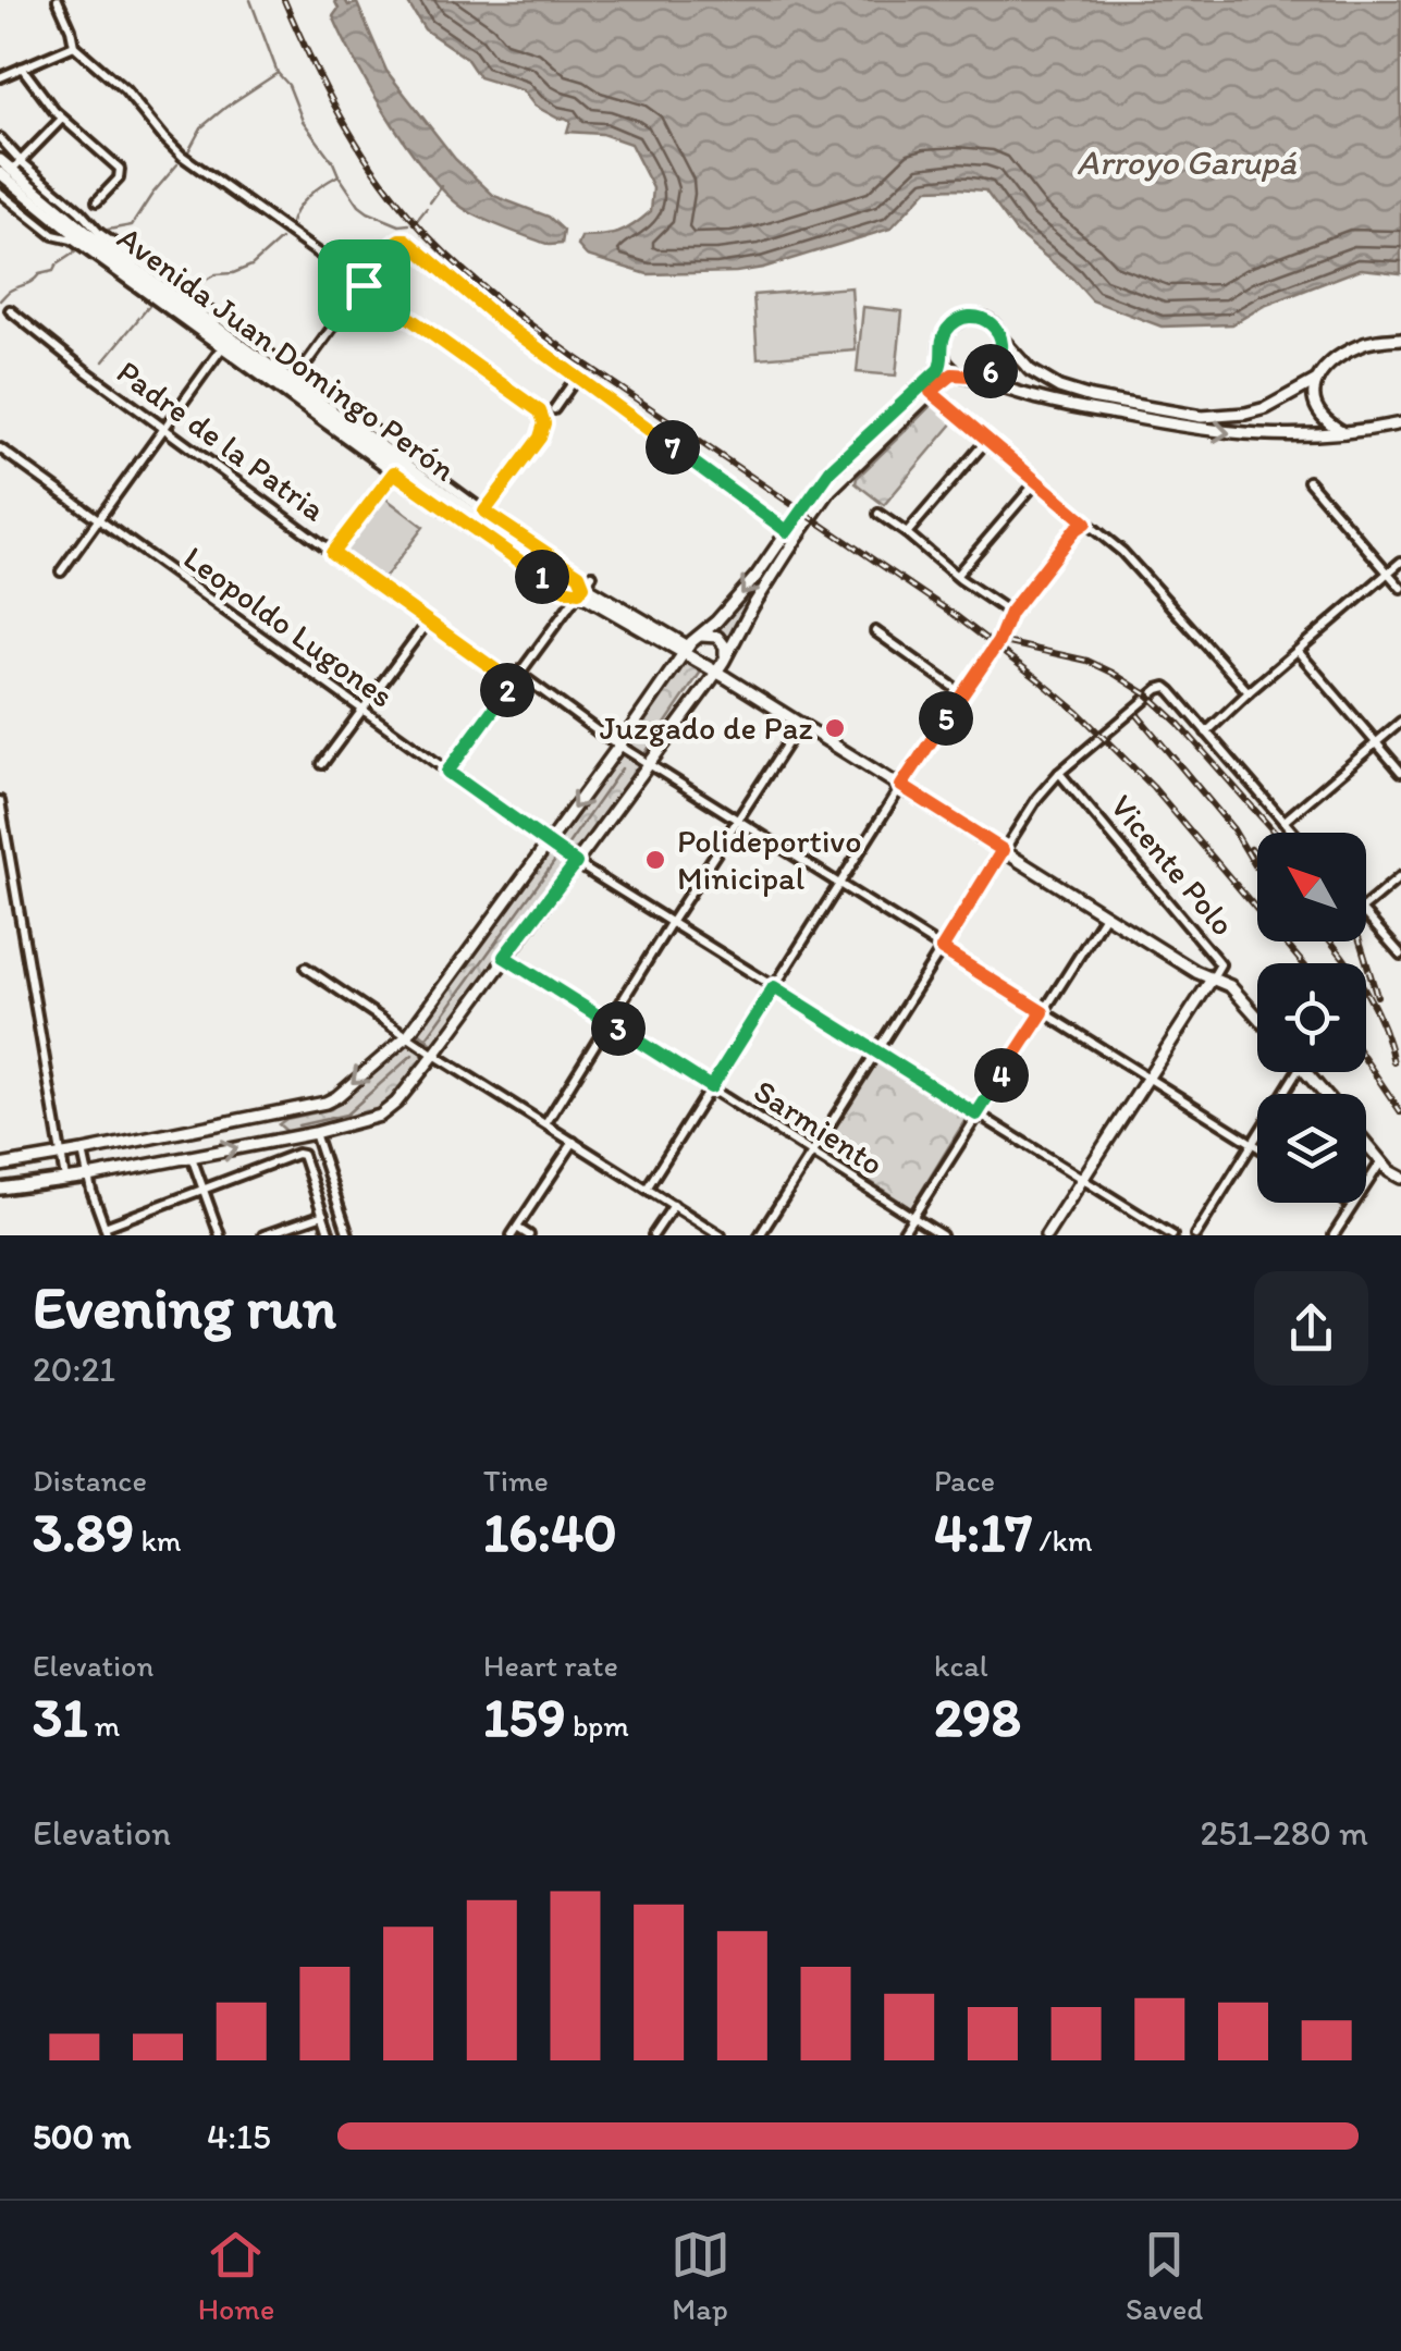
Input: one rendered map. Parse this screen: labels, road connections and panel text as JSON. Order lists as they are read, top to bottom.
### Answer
{
  "streets": {
    "main road": ["Avenida Juan Domingo Perón", "Vicente Polo"],
    "street": ["Padre de la Patria", "Leopoldo Lugones", "Sarmiento"]
  },
  "crossings": [
    ["Avenida Juan Domingo Perón", "Vicente Polo"]
  ],
  "water": ["Arroyo Garupá"],
  "places": ["Juzgado de Paz", "Polideportivo Minicipal"],
  "north": "top left",
  "page": {
    "pins": [
      "6",
      "7",
      "1",
      "2",
      "5",
      "3",
      "4"
    ],
    "heading": ["Evening run", "20:21"],
    "stats": [
      ["Distance", "3.89 km"],
      ["Time", "16:40"],
      ["Pace", "4:17 /km"],
      ["Elevation", "31 m"],
      ["Heart rate", "159 bpm"],
      ["kcal", "298"]
    ],
    "chart": ["Elevation", "251–280 m"],
    "list": [
      {
        "name": "500 m",
        "note": "4:15"
      }
    ],
    "tabs": ["Home", "Map", "Saved"]
  }
}
